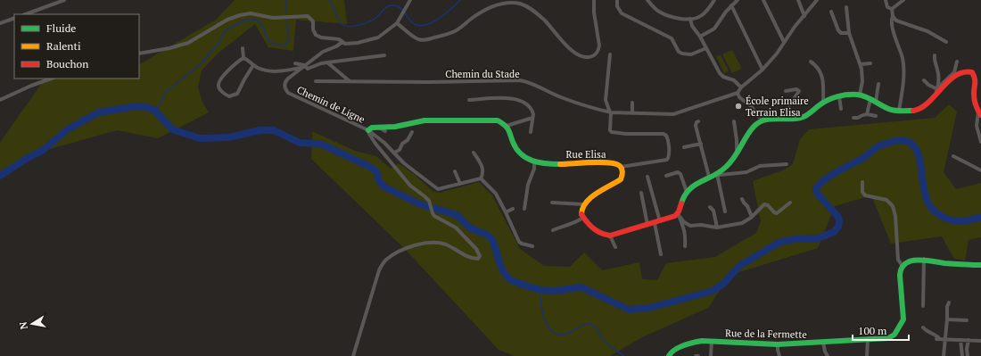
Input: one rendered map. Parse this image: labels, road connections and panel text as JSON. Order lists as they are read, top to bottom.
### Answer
{
  "streets": {
    "street": [
      "Chemin du Stade",
      "Chemin de Ligne",
      "Rue Elisa",
      "Rue de la Fermette"
    ]
  },
  "places": ["École primaire Terrain Elisa"],
  "legend": ["Fluide", "Ralenti", "Bouchon"],
  "scale_bar": "100 m",
  "north": "left"
}
